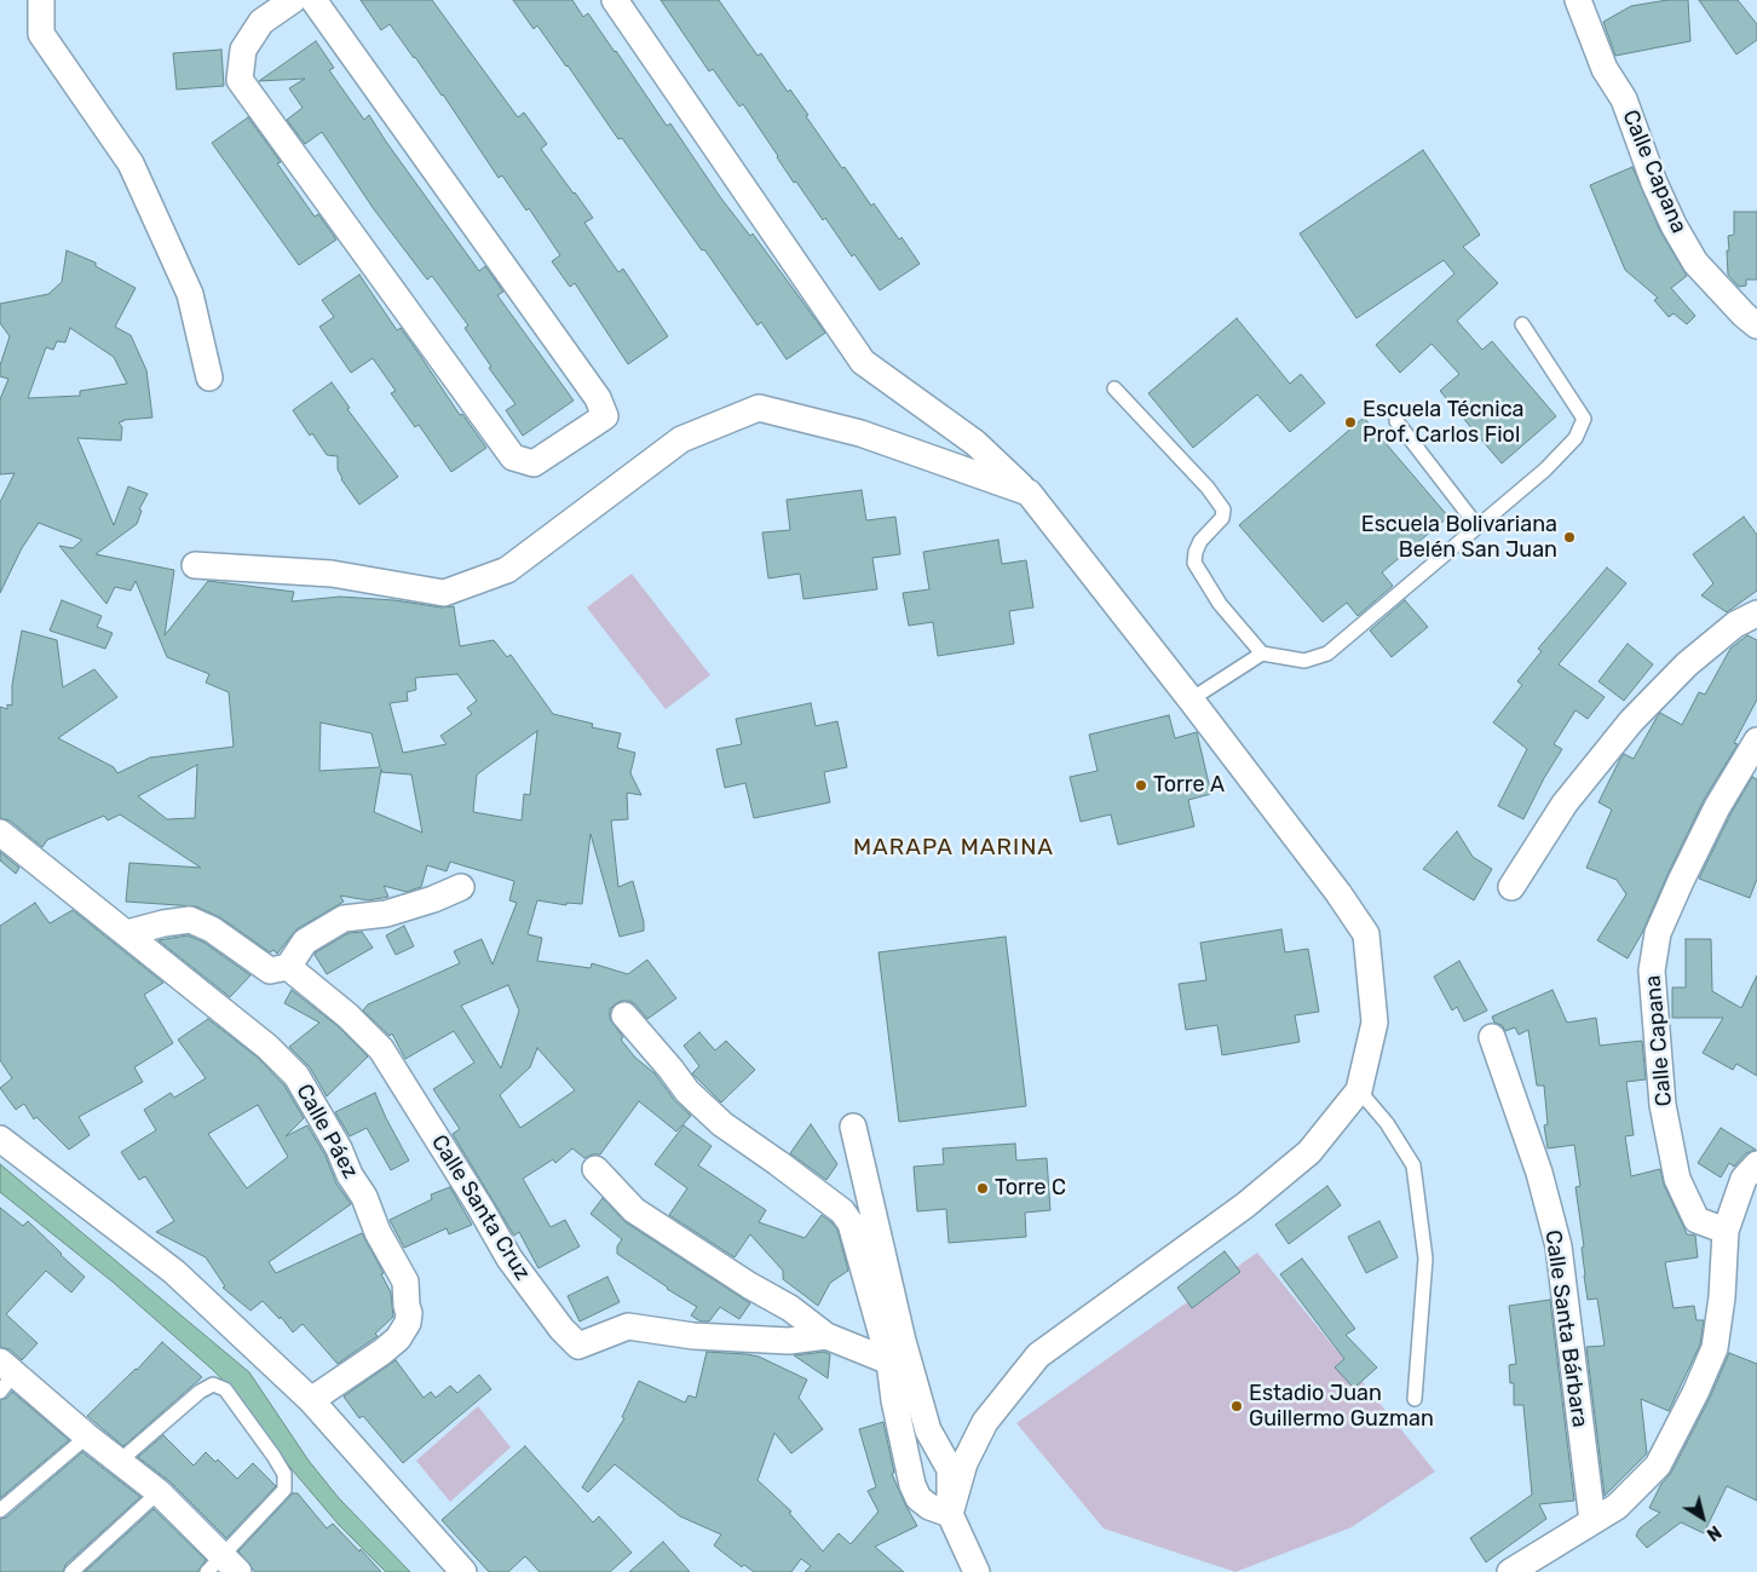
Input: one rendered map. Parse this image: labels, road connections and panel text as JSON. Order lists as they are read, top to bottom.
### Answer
{
  "streets": {
    "street": [
      "Calle Capana",
      "Calle Páez",
      "Calle Santa Cruz",
      "Calle Santa Bárbara"
    ]
  },
  "districts": ["MARAPA MARINA"],
  "places": [
    "Escuela Técnica Prof. Carlos Fiol",
    "Escuela Bolivariana Belén San Juan",
    "Torre A",
    "Torre C",
    "Estadio Juan Guillermo Guzman"
  ],
  "north": "bottom right"
}
